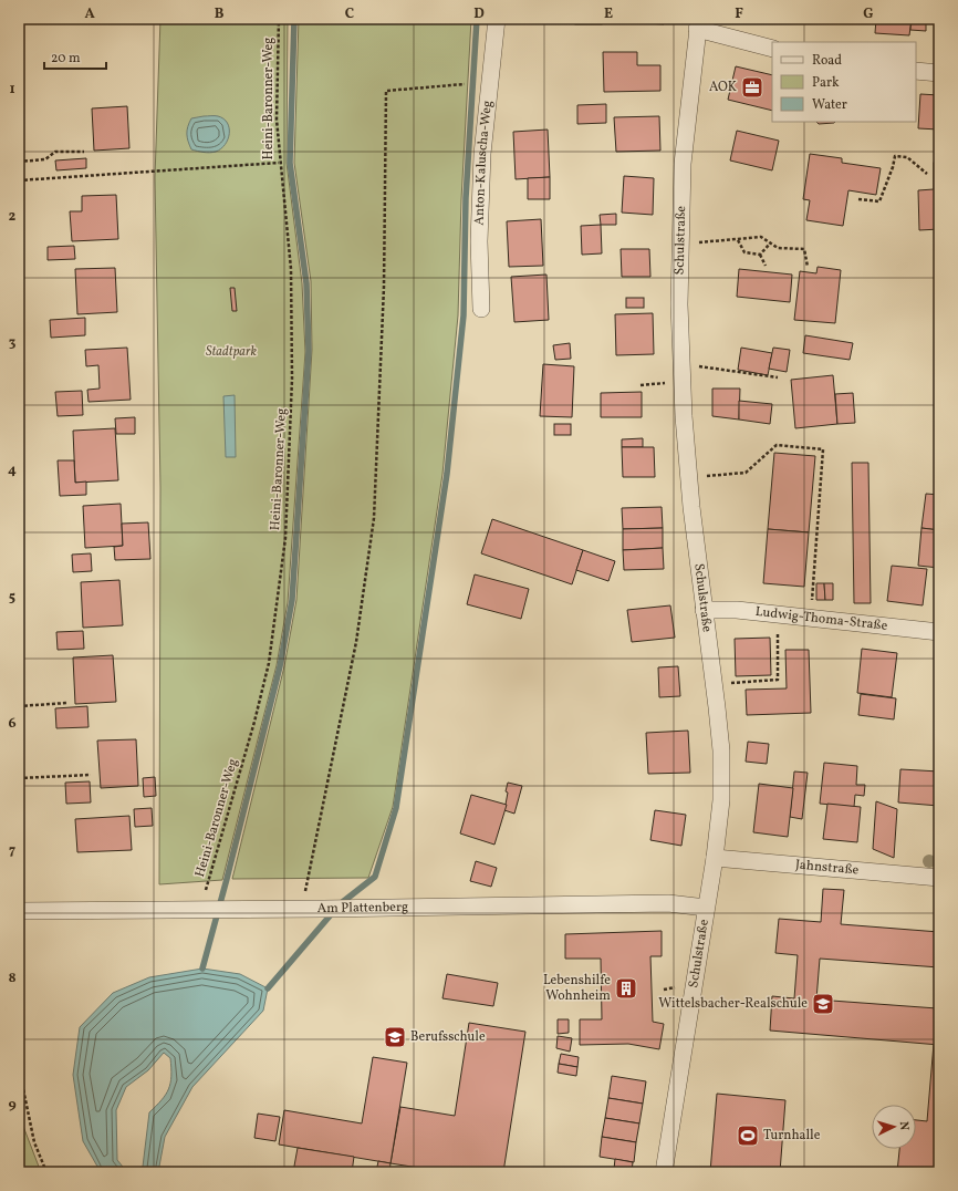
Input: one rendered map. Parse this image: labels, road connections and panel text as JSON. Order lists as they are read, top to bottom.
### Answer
{
  "streets": {
    "street": [
      "Anton-Kaluscha-Weg",
      "Schulstraße",
      "Ludwig-Thoma-Straße",
      "Jahnstraße",
      "Am Plattenberg"
    ],
    "path": ["Heini-Baronner-Weg"]
  },
  "crossings": [
    ["Heini-Baronner-Weg", "Am Plattenberg"],
    ["Schulstraße", "Ludwig-Thoma-Straße"],
    ["Schulstraße", "Jahnstraße"],
    ["Schulstraße", "Am Plattenberg"]
  ],
  "parks": ["Stadtpark"],
  "places": {
    "office": ["AOK"],
    "building": ["Lebenshilfe Wohnheim"],
    "school or university": ["Wittelsbacher-Realschule", "Berufsschule"],
    "sports": ["Turnhalle"]
  },
  "legend": ["Road", "Park", "Water"],
  "scale_bar": "20 m",
  "north": "right",
  "grid": {
    "columns": [
      "A",
      "B",
      "C",
      "D",
      "E",
      "F",
      "G"
    ],
    "rows": [
      "1",
      "2",
      "3",
      "4",
      "5",
      "6",
      "7",
      "8",
      "9"
    ]
  }
}
